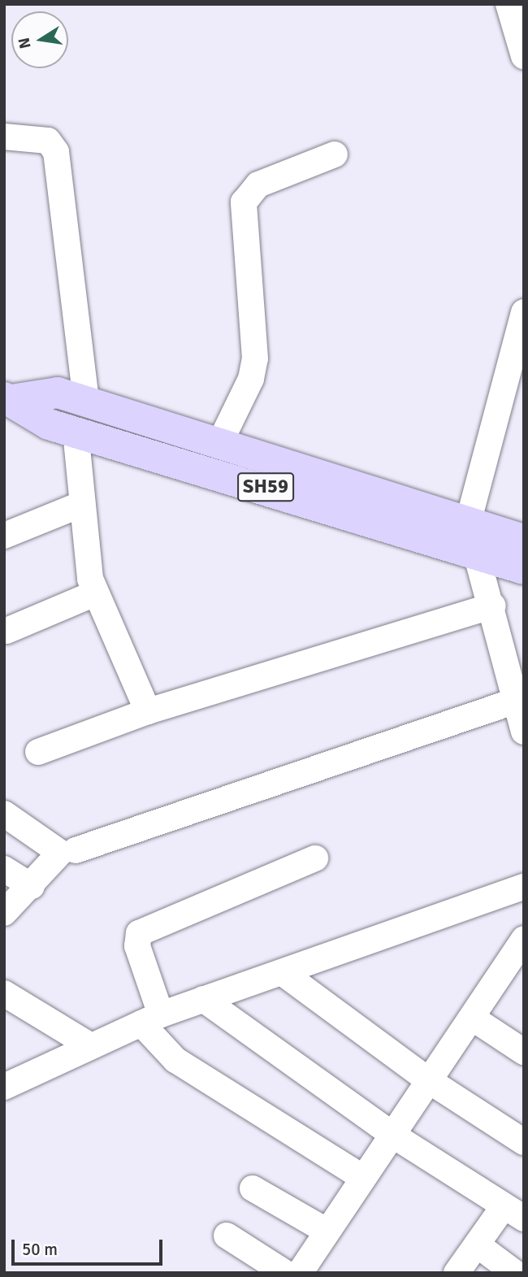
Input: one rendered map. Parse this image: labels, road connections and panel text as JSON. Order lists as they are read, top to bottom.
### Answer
{
  "streets": {
    "main road": ["SH59"]
  },
  "scale_bar": "50 m",
  "north": "left"
}
